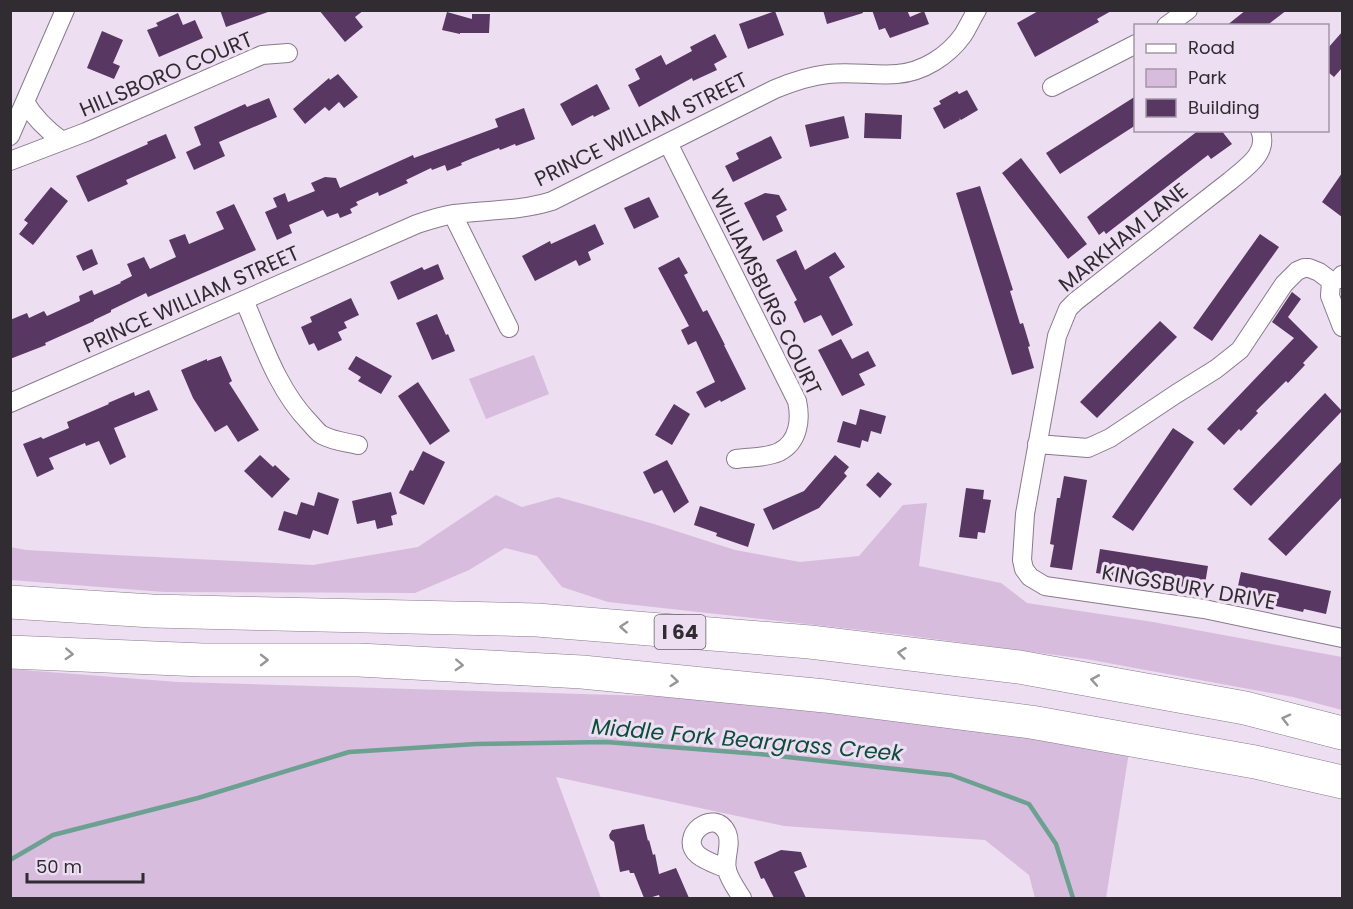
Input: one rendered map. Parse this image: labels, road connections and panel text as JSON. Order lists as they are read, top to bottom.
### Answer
{
  "streets": {
    "highway": ["I 64"],
    "street": [
      "HILLSBORO COURT",
      "PRINCE WILLIAM STREET",
      "MARKHAM LANE",
      "WILLIAMSBURG COURT",
      "KINGSBURY DRIVE"
    ]
  },
  "crossings": [
    ["PRINCE WILLIAM STREET", "WILLIAMSBURG COURT"],
    ["MARKHAM LANE", "KINGSBURY DRIVE"]
  ],
  "water": ["Middle Fork Beargrass Creek"],
  "legend": ["Road", "Park", "Building"],
  "scale_bar": "50 m"
}
